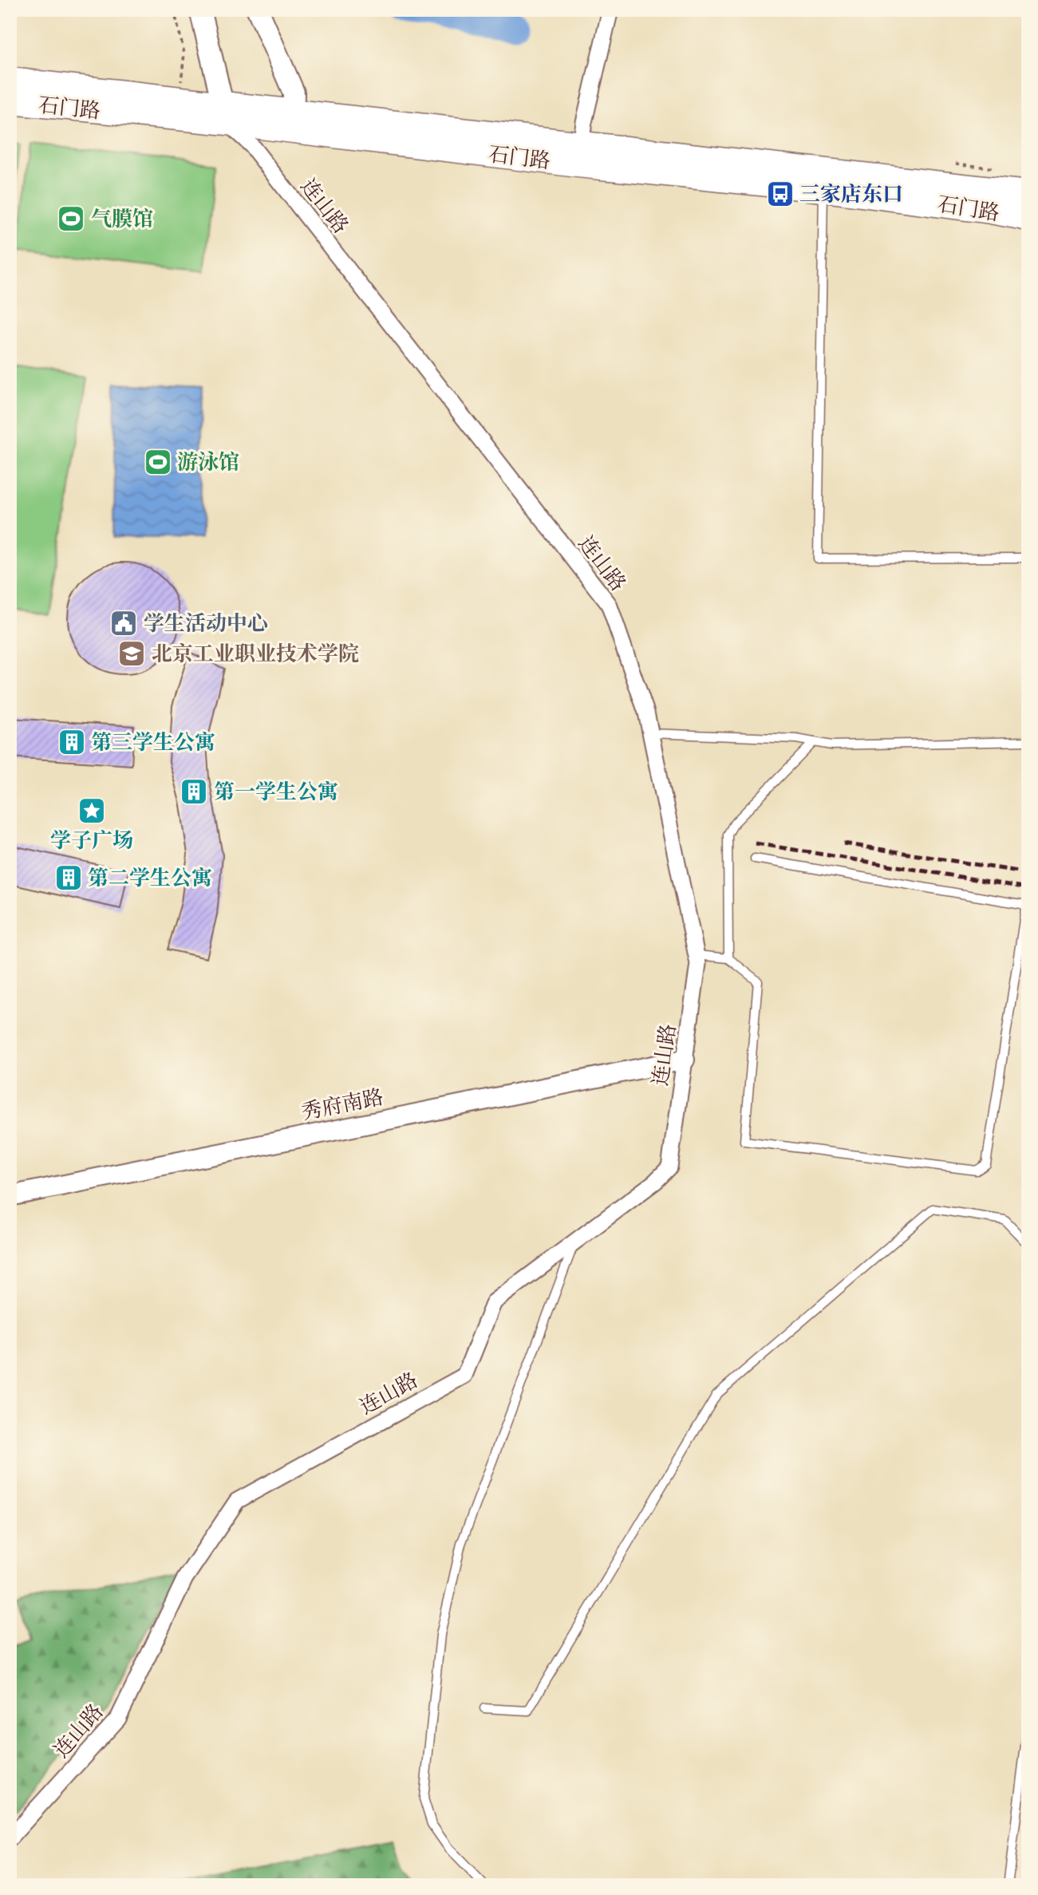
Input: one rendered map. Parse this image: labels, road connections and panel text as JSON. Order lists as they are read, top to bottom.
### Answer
{
  "streets": {
    "highway": ["石门路"],
    "street": ["连山路", "秀府南路"]
  },
  "crossings": [
    ["石门路", "连山路"],
    ["连山路", "秀府南路"]
  ],
  "places": {
    "bus stop": ["三家店东口"],
    "sports": ["气膜馆", "游泳馆"],
    "public building": ["学生活动中心"],
    "school or university": ["北京工业职业技术学院"],
    "building": ["第三学生公寓", "第一学生公寓", "第二学生公寓"],
    "place": ["学子广场"]
  }
}
